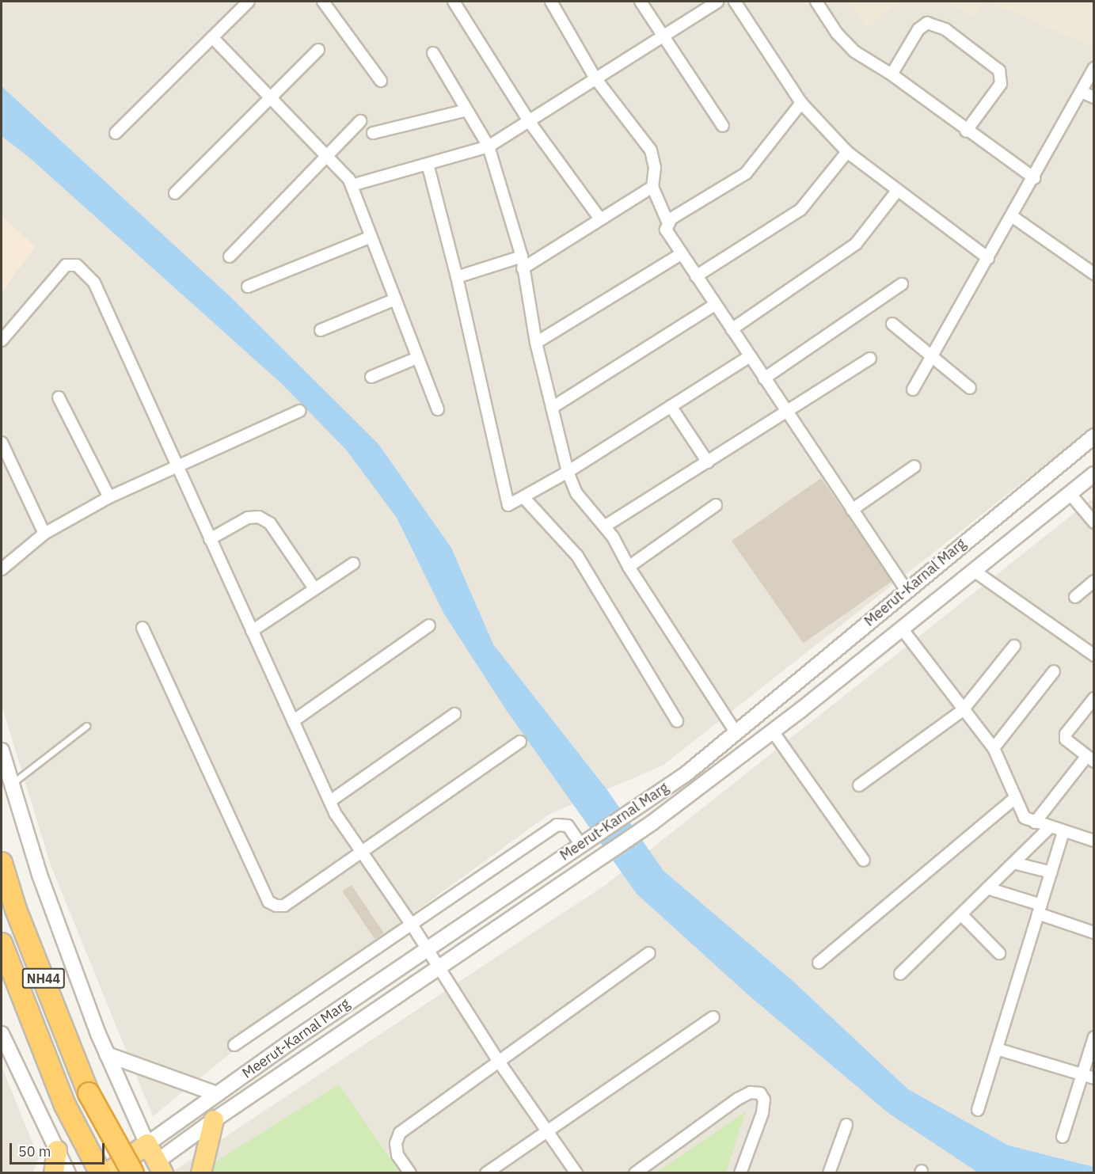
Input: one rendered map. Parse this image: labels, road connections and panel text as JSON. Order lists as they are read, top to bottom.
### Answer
{
  "streets": {
    "highway": ["Meerut-Karnal Marg", "NH44"]
  },
  "scale_bar": "50 m"
}
